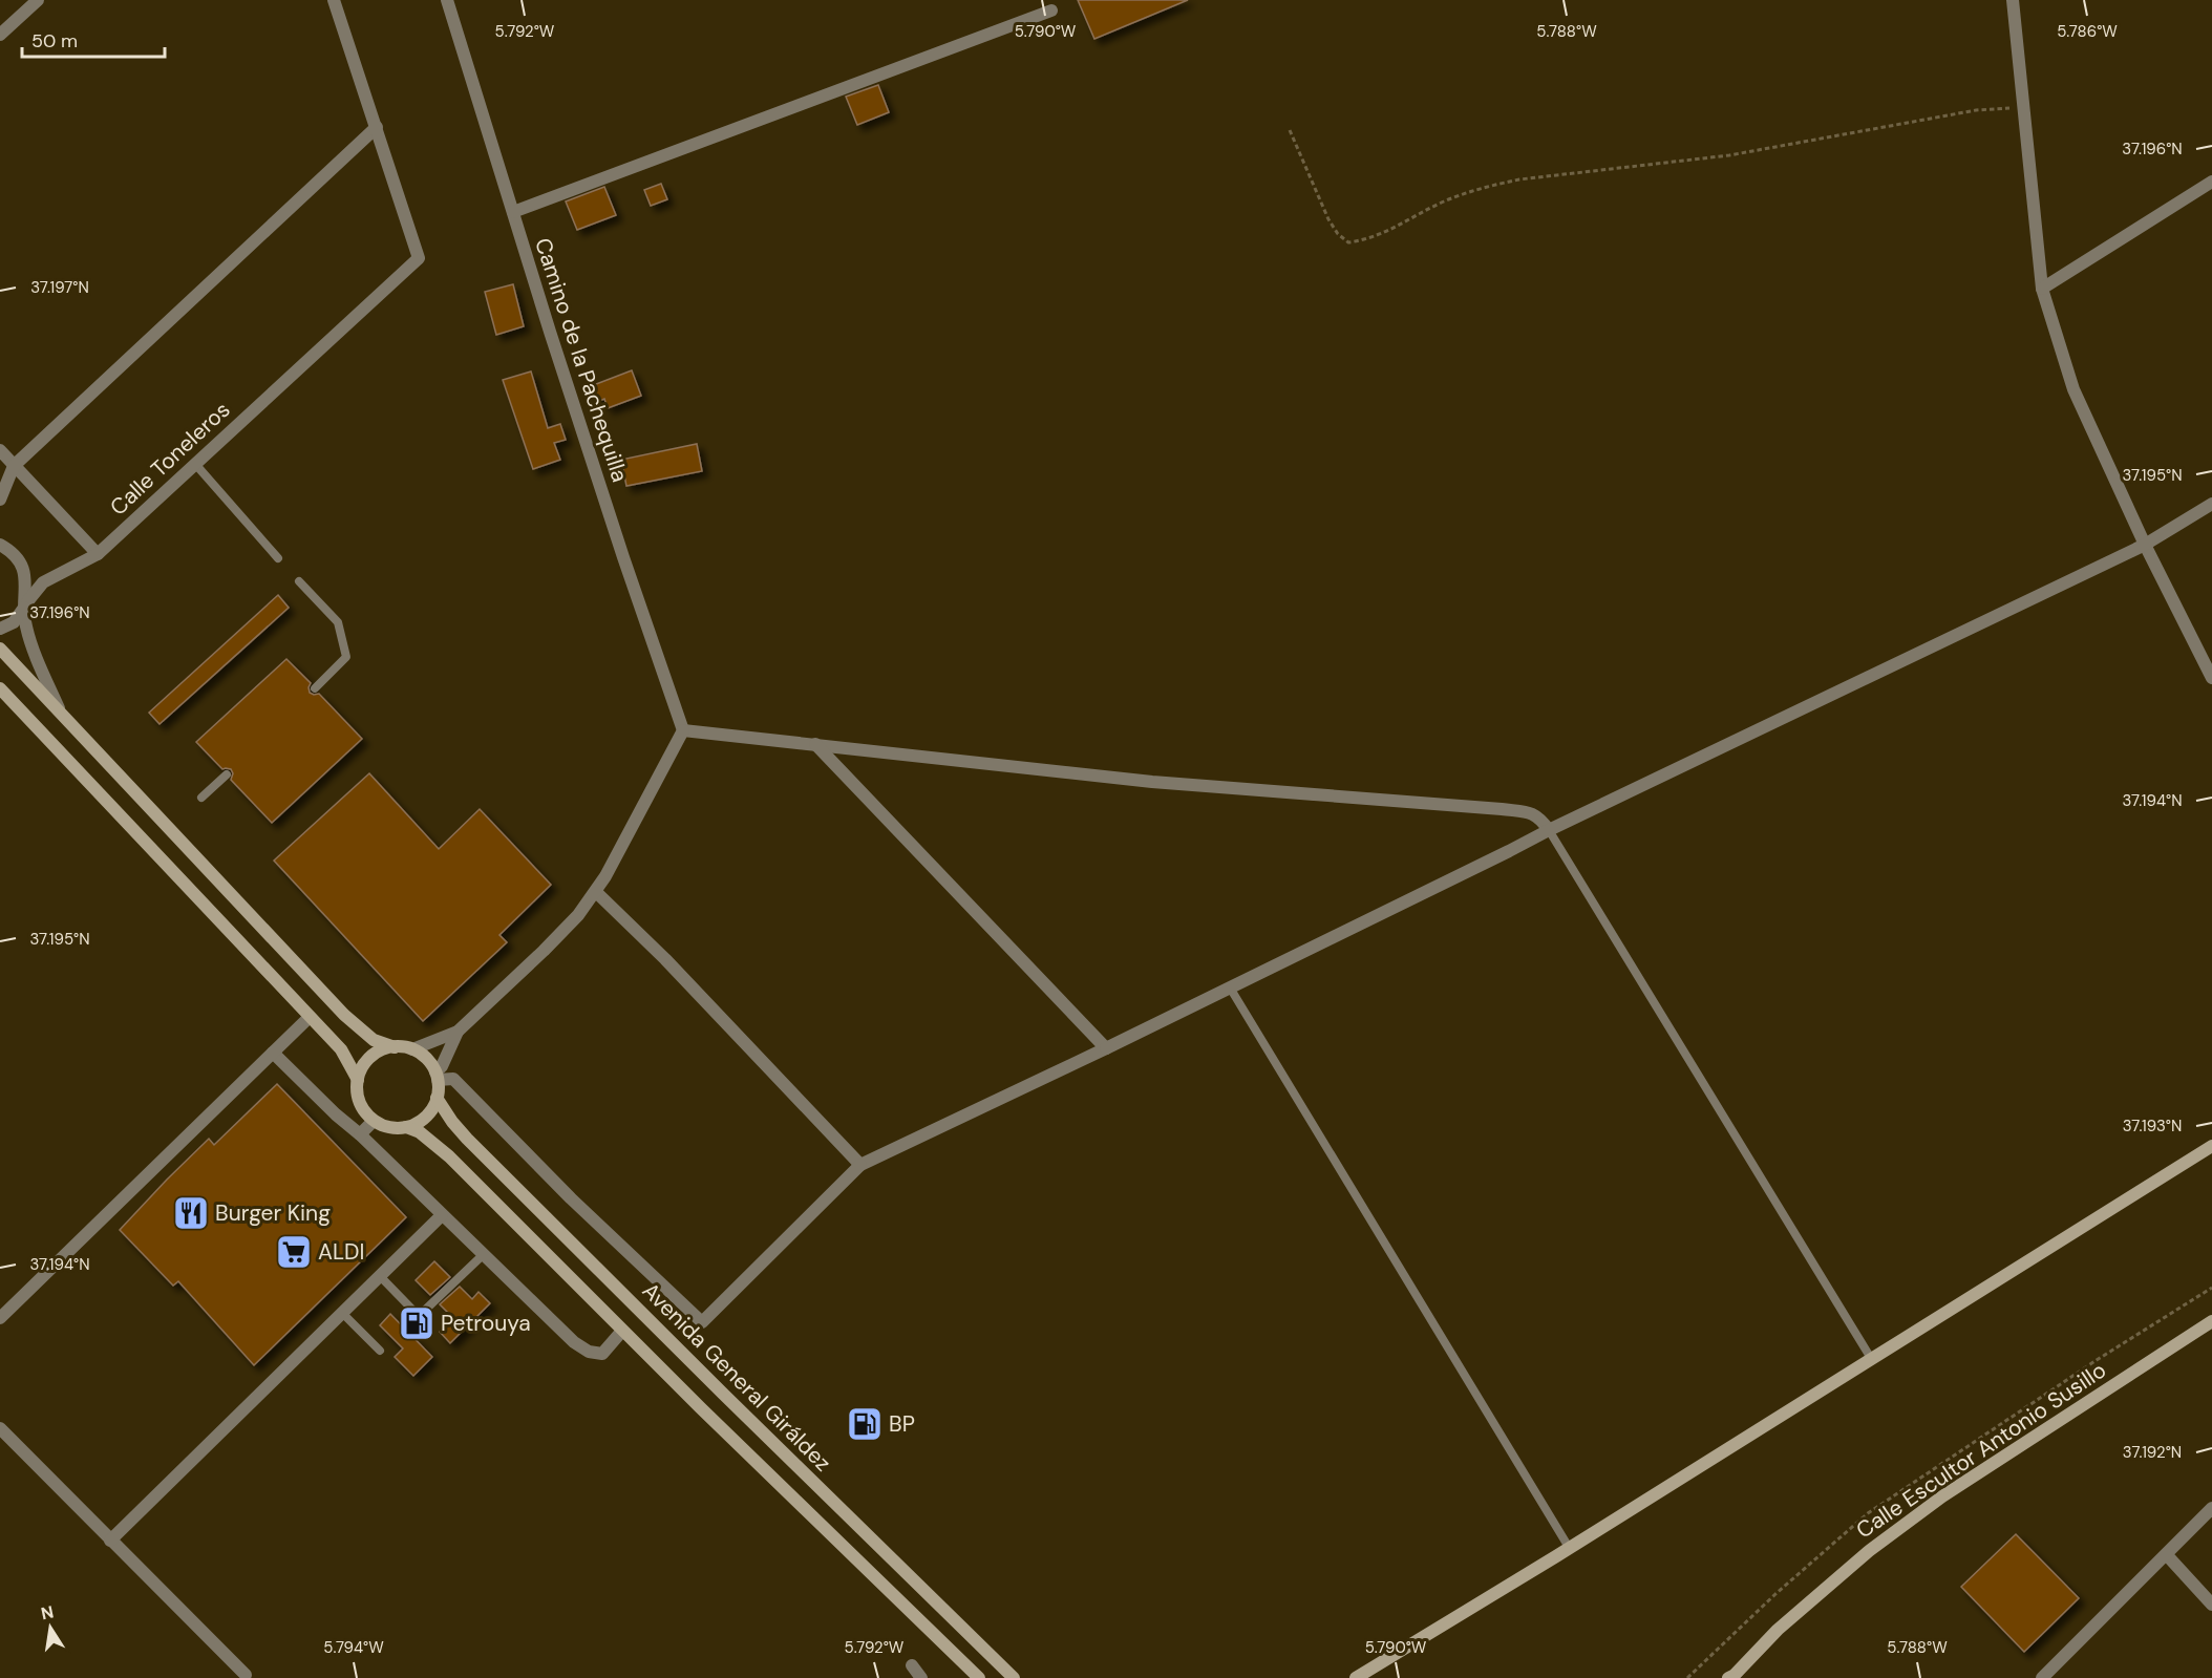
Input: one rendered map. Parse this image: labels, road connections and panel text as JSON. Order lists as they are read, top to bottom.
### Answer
{
  "streets": {
    "main road": ["Avenida General Giráldez", "Calle Escultor Antonio Susillo"],
    "street": ["Camino de la Pachequilla", "Calle Toneleros"]
  },
  "places": {
    "restaurant": ["Burger King"],
    "supermarket": ["ALDI"],
    "fuel station": ["Petrouya", "BP"]
  },
  "scale_bar": "50 m",
  "north": "top",
  "coordinates": [
    "5.792°W",
    "5.790°W",
    "5.788°W",
    "5.786°W",
    "37.196°N",
    "37.197°N",
    "37.195°N",
    "37.194°N",
    "37.193°N",
    "37.192°N",
    "5.794°W"
  ]
}
